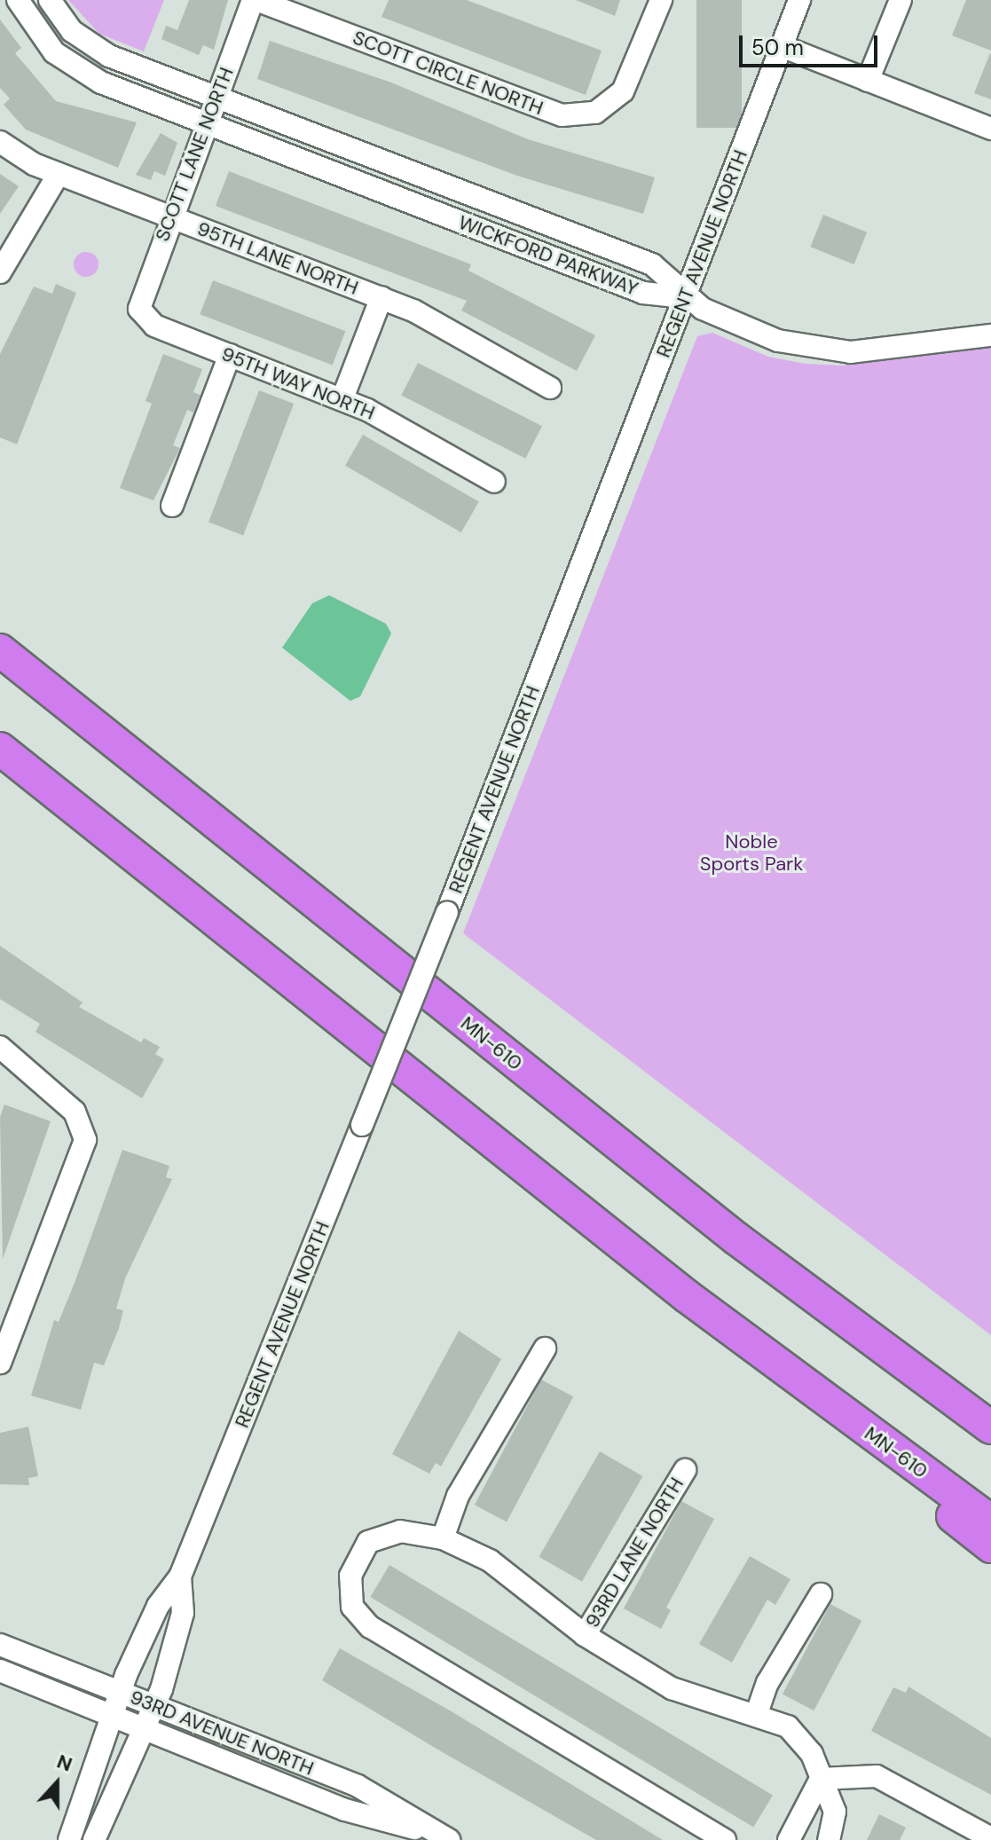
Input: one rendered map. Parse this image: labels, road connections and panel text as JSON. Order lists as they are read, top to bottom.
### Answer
{
  "streets": {
    "highway": ["MN-610"],
    "street": [
      "SCOTT CIRCLE NORTH",
      "SCOTT LANE NORTH",
      "REGENT AVENUE NORTH",
      "WICKFORD PARKWAY",
      "95TH LANE NORTH",
      "95TH WAY NORTH",
      "93RD LANE NORTH",
      "93RD AVENUE NORTH"
    ]
  },
  "crossings": [
    ["SCOTT CIRCLE NORTH", "SCOTT LANE NORTH"],
    ["SCOTT LANE NORTH", "WICKFORD PARKWAY"],
    ["SCOTT LANE NORTH", "95TH LANE NORTH"],
    ["SCOTT LANE NORTH", "95TH WAY NORTH"],
    ["REGENT AVENUE NORTH", "WICKFORD PARKWAY"],
    ["REGENT AVENUE NORTH", "93RD AVENUE NORTH"]
  ],
  "parks": ["Noble Sports Park"],
  "scale_bar": "50 m",
  "north": "top"
}
